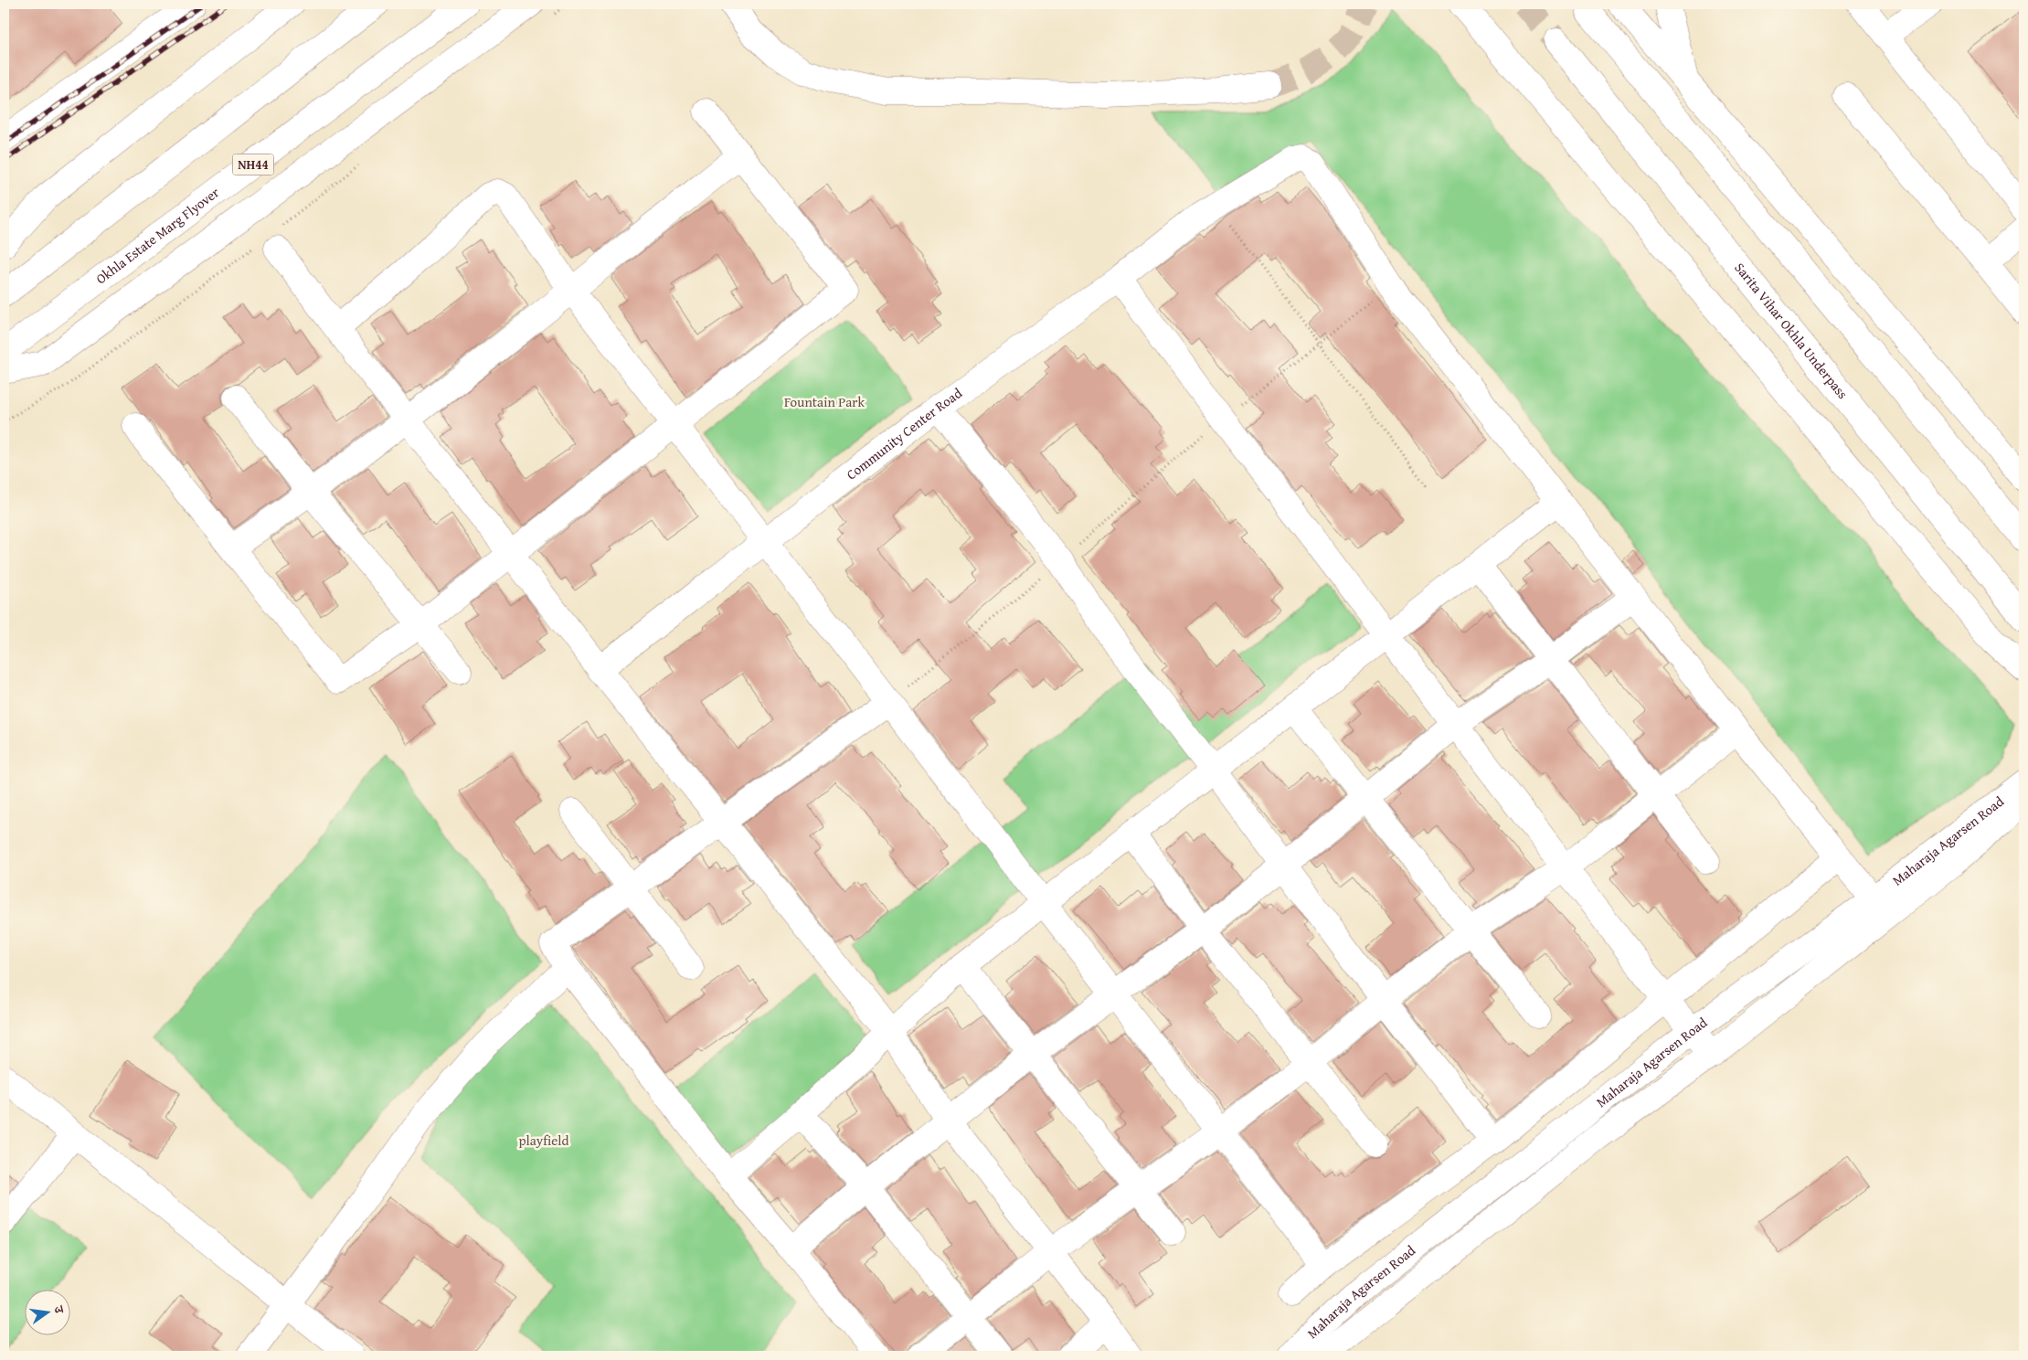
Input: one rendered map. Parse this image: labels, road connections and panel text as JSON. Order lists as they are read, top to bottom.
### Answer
{
  "streets": {
    "main road": [
      "NH44",
      "Okhla Estate Marg Flyover",
      "Sarita Vihar Okhla Underpass",
      "Community Center Road",
      "Maharaja Agarsen Road"
    ]
  },
  "parks": ["Fountain Park", "playfield"],
  "north": "right"
}
